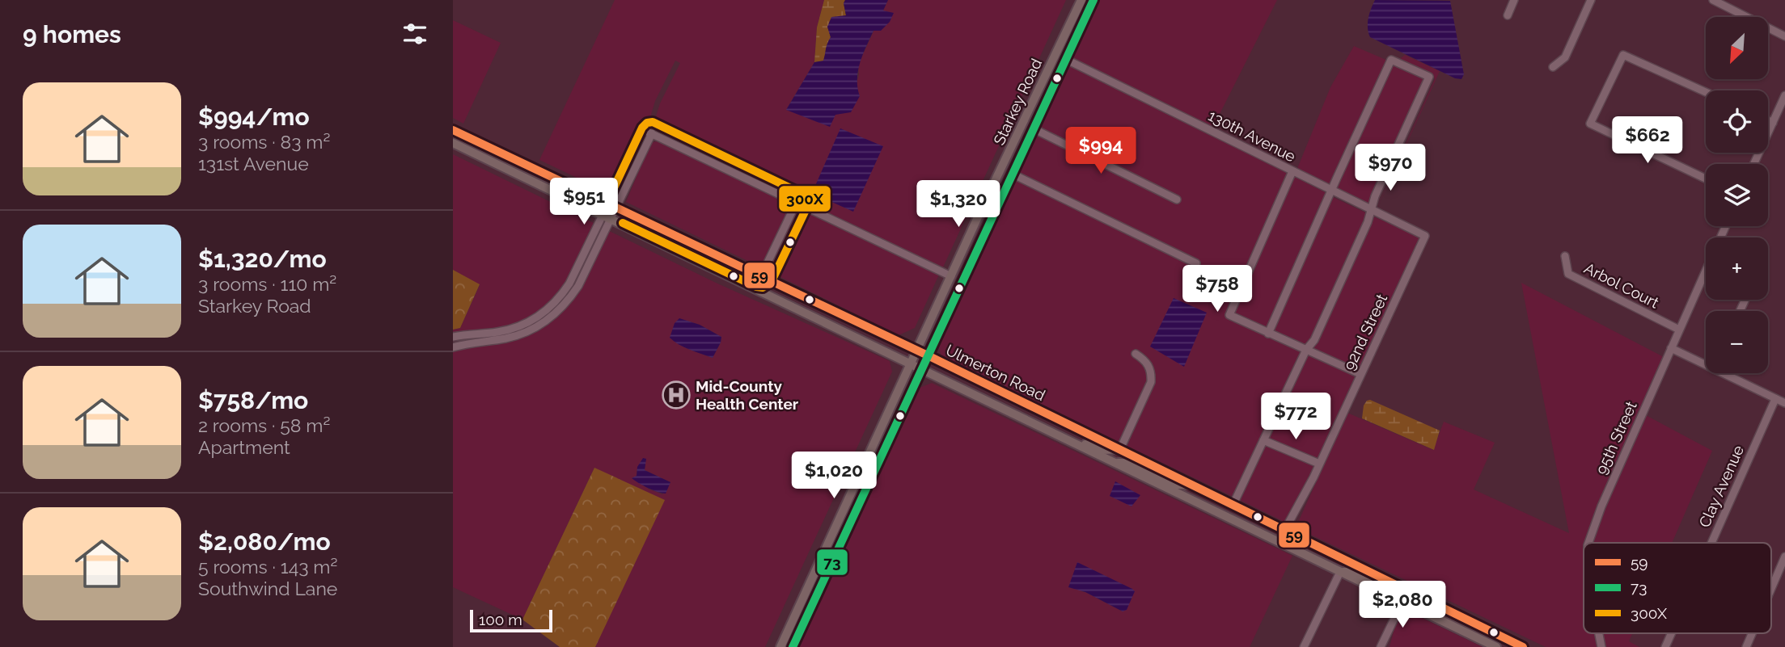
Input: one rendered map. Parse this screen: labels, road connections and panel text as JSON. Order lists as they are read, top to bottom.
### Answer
{
  "streets": {
    "main road": ["Starkey Road", "Ulmerton Road"],
    "street": [
      "130th Avenue",
      "Arbol Court",
      "92nd Street",
      "95th Street",
      "Clay Avenue"
    ]
  },
  "crossings": [
    ["Starkey Road", "130th Avenue"],
    ["Starkey Road", "Ulmerton Road"],
    ["130th Avenue", "92nd Street"],
    ["Arbol Court", "95th Street"],
    ["92nd Street", "Ulmerton Road"]
  ],
  "places": {
    "hospital": ["Mid-County Health Center"]
  },
  "lines": ["transit line 73", "transit line 300X", "transit line 59"],
  "legend": ["59", "73", "300X"],
  "scale_bar": "100 m",
  "north": "bottom left",
  "page": {
    "heading": "9 homes",
    "map_buttons": ["+", "−"],
    "list": [
      {
        "name": "$994/mo",
        "note": "3 rooms · 83 m² · 131st Avenue"
      },
      {
        "name": "$1,320/mo",
        "note": "3 rooms · 110 m² · Starkey Road"
      },
      {
        "name": "$758/mo",
        "note": "2 rooms · 58 m² · Apartment"
      },
      {
        "name": "$2,080/mo",
        "note": "5 rooms · 143 m² · Southwind Lane"
      }
    ],
    "price": [
      "$662",
      "$994",
      "$970",
      "$951",
      "$1,320",
      "$758",
      "$772",
      "$1,020",
      "$2,080"
    ],
    "scale": "100 m"
  }
}
